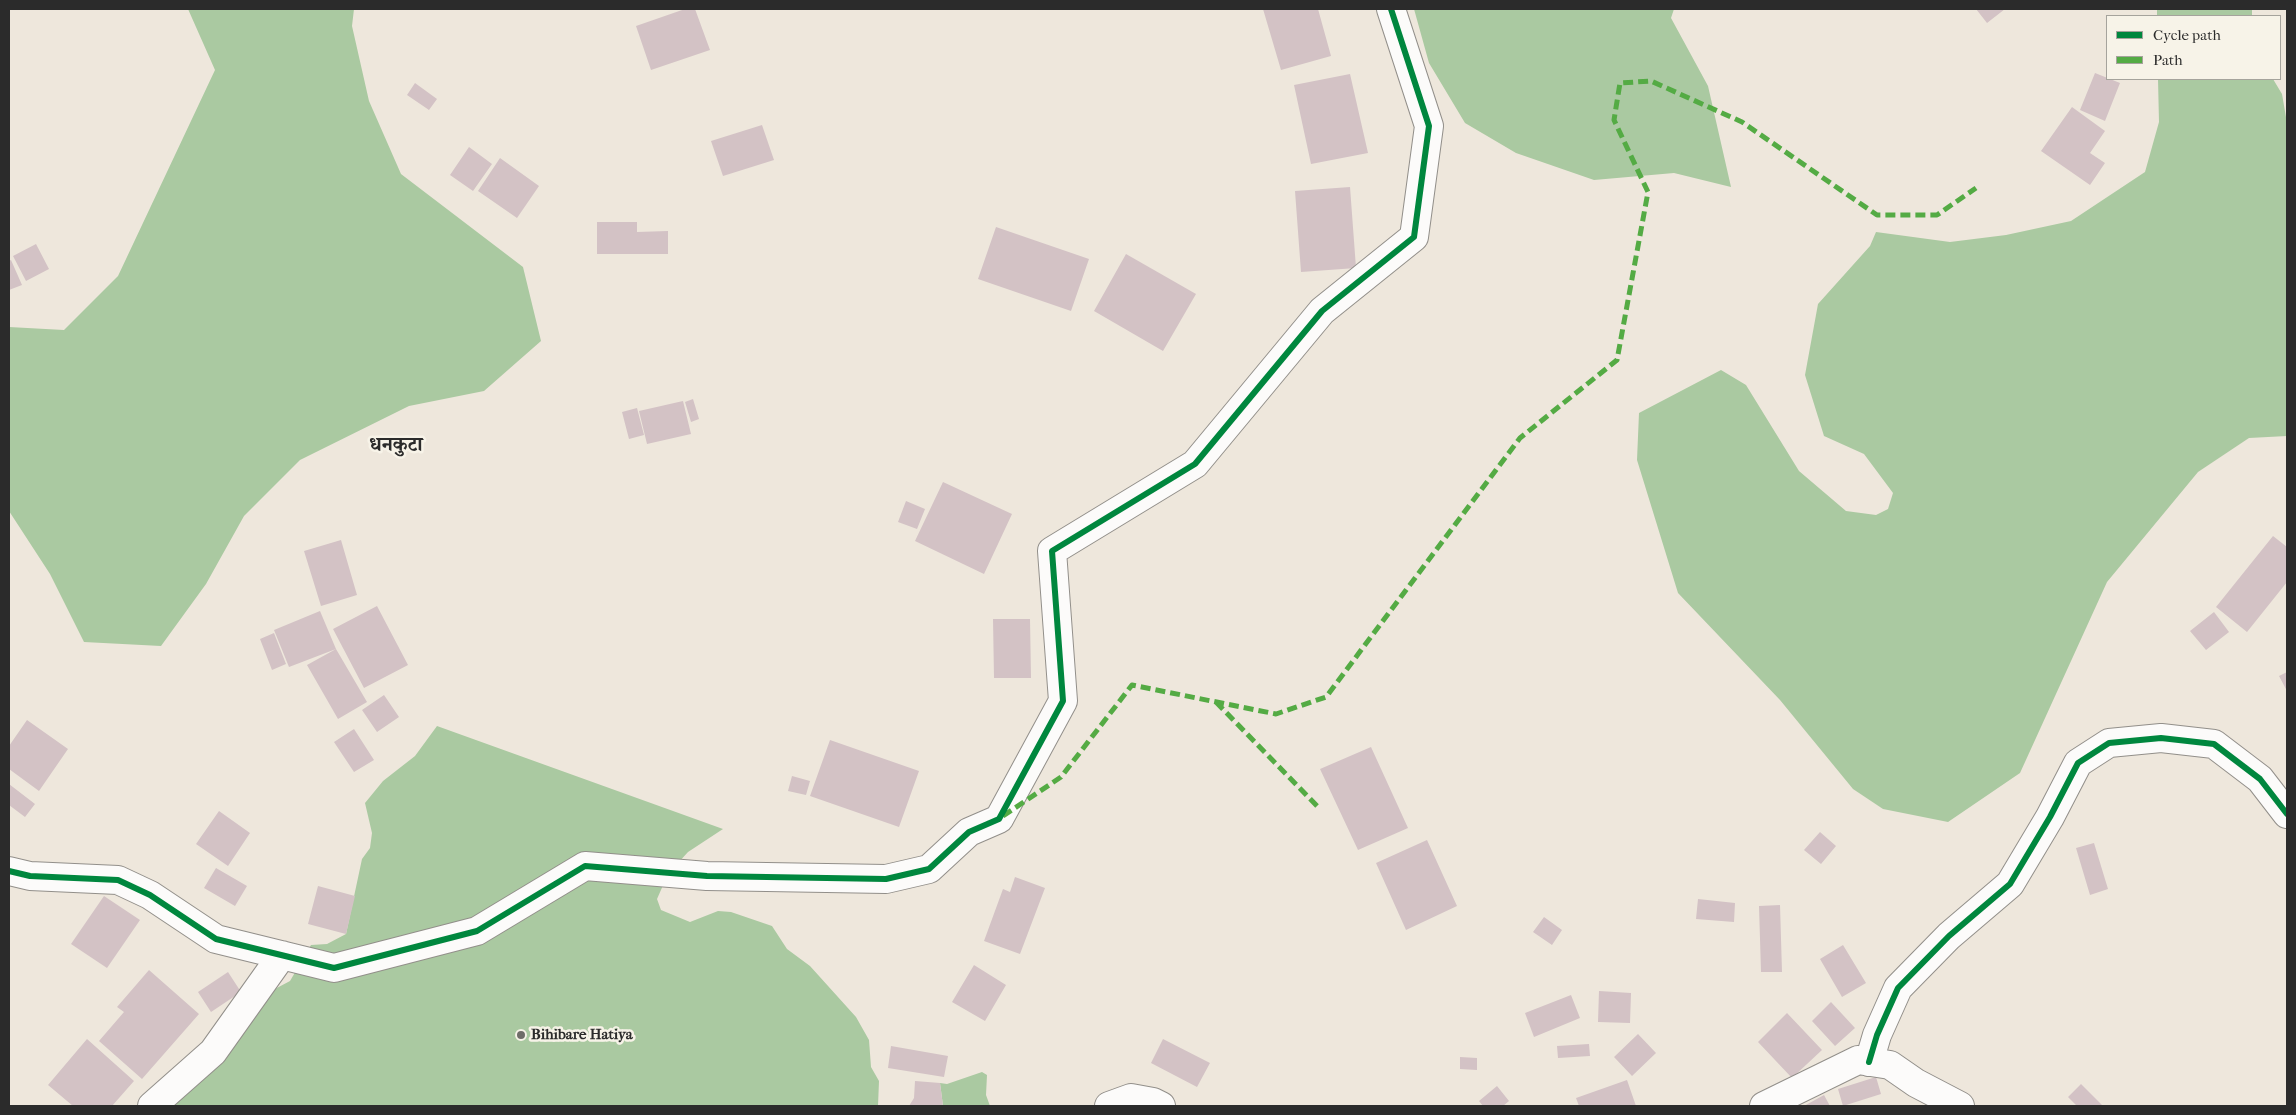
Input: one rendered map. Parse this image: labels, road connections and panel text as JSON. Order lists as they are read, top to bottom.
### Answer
{
  "districts": ["धनकुटा"],
  "places": ["Bihibare Hatiya"],
  "legend": ["Cycle path", "Path"]
}
